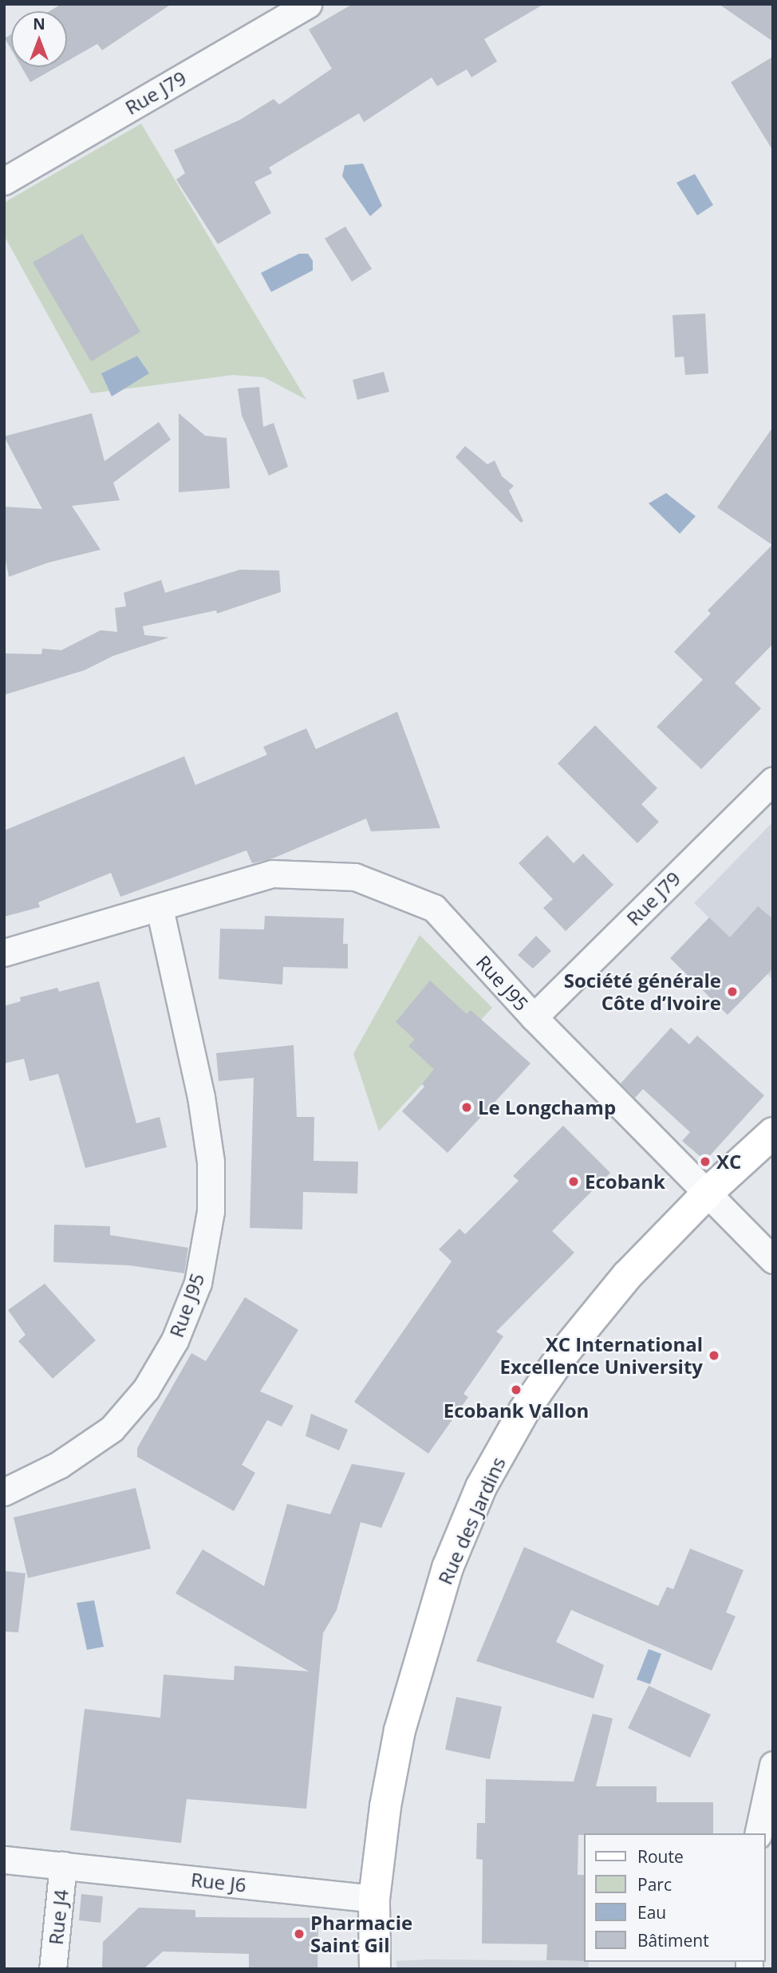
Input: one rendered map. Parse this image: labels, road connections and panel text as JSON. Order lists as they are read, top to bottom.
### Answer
{
  "streets": {
    "main road": ["Rue des Jardins"],
    "street": [
      "Rue J79",
      "Rue J95",
      "Rue J6",
      "Rue J4"
    ]
  },
  "crossings": [
    ["Rue J79", "Rue J95"],
    ["Rue J95", "Rue des Jardins"],
    ["Rue des Jardins", "Rue J6"],
    ["Rue J6", "Rue J4"]
  ],
  "places": [
    "Société générale Côte d’Ivoire",
    "Le Longchamp",
    "XC",
    "Ecobank",
    "XC International Excellence University",
    "Ecobank Vallon",
    "Pharmacie Saint Gil"
  ],
  "legend": [
    "Route",
    "Parc",
    "Eau",
    "Bâtiment"
  ],
  "north": "top"
}
